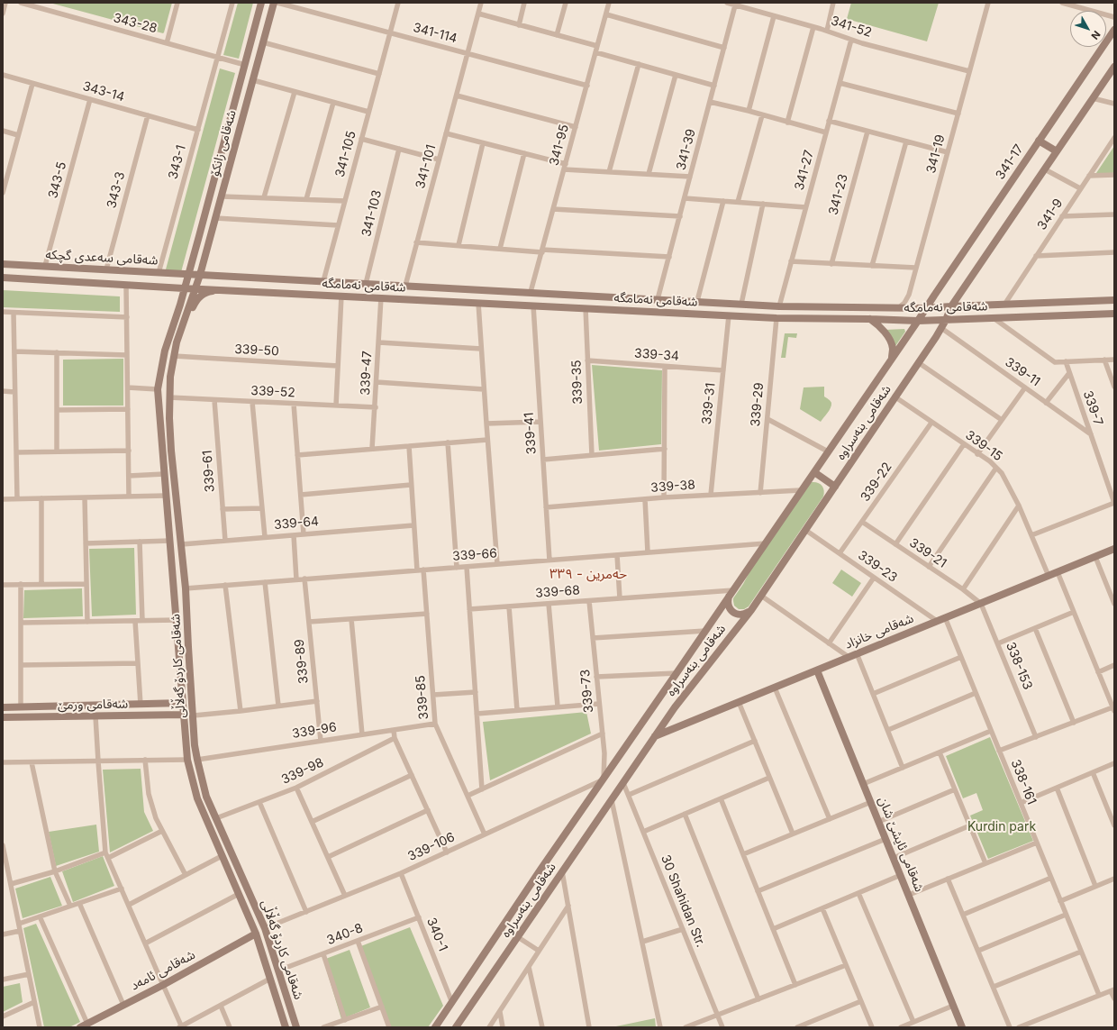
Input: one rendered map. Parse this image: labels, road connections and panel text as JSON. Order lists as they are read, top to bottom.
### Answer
{
  "streets": {
    "main road": [
      "شەقامی زانکۆ",
      "341-17",
      "شەقامی سەعدی گچکە",
      "شەقامی نەمامگە",
      "شەقامی بنەسراوە",
      "شەقامی خانزاد",
      "شەقامی کاردۆ گەڵاڵی",
      "شەقامی ورمێ",
      "شەقامی ئایشێ شان",
      "شەقامی ئامەد"
    ],
    "street": [
      "343-28",
      "341-52",
      "341-114",
      "343-14",
      "341-95",
      "341-39",
      "341-105",
      "341-19",
      "343-1",
      "341-101",
      "341-27",
      "343-5",
      "343-3",
      "341-23",
      "341-103",
      "341-9",
      "339-50",
      "339-34",
      "339-11",
      "339-47",
      "339-35",
      "339-52",
      "339-31",
      "339-29",
      "339-7",
      "339-41",
      "339-15",
      "339-61",
      "339-22",
      "339-38",
      "339-64",
      "339-21",
      "339-66",
      "339-23",
      "339-68",
      "339-89",
      "338-153",
      "339-73",
      "339-85",
      "339-96",
      "339-98",
      "338-161",
      "339-106",
      "30 Shahidan Str.",
      "340-8",
      "340-1"
    ]
  },
  "crossings": [
    ["343-28", "شەقامی زانکۆ"],
    ["343-28", "343-1"],
    ["341-52", "341-39"],
    ["341-52", "341-19"],
    ["341-52", "341-27"],
    ["341-114", "341-95"],
    ["341-114", "341-105"],
    ["341-114", "341-101"],
    ["343-14", "343-1"],
    ["343-14", "343-5"],
    ["343-14", "343-3"],
    ["شەقامی زانکۆ", "شەقامی سەعدی گچکە"],
    ["شەقامی زانکۆ", "شەقامی نەمامگە"],
    ["شەقامی زانکۆ", "شەقامی کاردۆ گەڵاڵی"],
    ["341-95", "شەقامی نەمامگە"],
    ["341-39", "شەقامی نەمامگە"],
    ["341-105", "شەقامی نەمامگە"],
    ["341-19", "شەقامی نەمامگە"],
    ["343-1", "شەقامی سەعدی گچکە"],
    ["341-17", "شەقامی نەمامگە"],
    ["341-17", "شەقامی بنەسراوە"],
    ["341-101", "شەقامی نەمامگە"],
    ["341-27", "شەقامی نەمامگە"],
    ["343-5", "شەقامی سەعدی گچکە"],
    ["343-3", "شەقامی سەعدی گچکە"],
    ["341-103", "شەقامی نەمامگە"],
    ["341-9", "شەقامی نەمامگە"],
    ["شەقامی سەعدی گچکە", "شەقامی نەمامگە"],
    ["شەقامی سەعدی گچکە", "شەقامی کاردۆ گەڵاڵی"],
    ["شەقامی نەمامگە", "339-47"],
    ["شەقامی نەمامگە", "339-35"],
    ["شەقامی نەمامگە", "339-31"],
    ["شەقامی نەمامگە", "339-29"],
    ["شەقامی نەمامگە", "شەقامی بنەسراوە"],
    ["شەقامی نەمامگە", "339-41"],
    ["شەقامی نەمامگە", "شەقامی کاردۆ گەڵاڵی"],
    ["339-50", "شەقامی کاردۆ گەڵاڵی"],
    ["339-34", "339-35"],
    ["339-34", "339-31"],
    ["339-11", "339-7"],
    ["339-11", "شەقامی بنەسراوە"],
    ["339-47", "339-52"],
    ["339-52", "339-61"],
    ["339-52", "شەقامی کاردۆ گەڵاڵی"],
    ["339-31", "339-38"],
    ["339-29", "339-38"],
    ["شەقامی بنەسراوە", "339-15"],
    ["شەقامی بنەسراوە", "339-38"],
    ["شەقامی بنەسراوە", "339-66"],
    ["شەقامی بنەسراوە", "339-23"],
    ["شەقامی بنەسراوە", "339-68"],
    ["شەقامی بنەسراوە", "شەقامی خانزاد"],
    ["شەقامی بنەسراوە", "339-73"],
    ["شەقامی بنەسراوە", "339-106"],
    ["شەقامی بنەسراوە", "30 Shahidan Str."],
    ["شەقامی بنەسراوە", "340-1"],
    ["339-41", "339-38"],
    ["339-41", "339-66"],
    ["339-15", "339-22"],
    ["339-15", "شەقامی خانزاد"],
    ["339-61", "339-64"],
    ["339-22", "339-21"],
    ["339-22", "339-23"],
    ["339-64", "شەقامی کاردۆ گەڵاڵی"],
    ["339-21", "شەقامی خانزاد"],
    ["339-21", "338-153"],
    ["339-66", "339-89"],
    ["339-66", "شەقامی کاردۆ گەڵاڵی"],
    ["339-66", "339-85"],
    ["339-23", "شەقامی خانزاد"],
    ["339-68", "339-73"],
    ["شەقامی خانزاد", "338-153"],
    ["شەقامی خانزاد", "338-161"],
    ["شەقامی خانزاد", "شەقامی ئایشێ شان"],
    ["339-89", "339-96"],
    ["شەقامی کاردۆ گەڵاڵی", "شەقامی ورمێ"],
    ["شەقامی کاردۆ گەڵاڵی", "339-96"],
    ["شەقامی کاردۆ گەڵاڵی", "339-98"],
    ["شەقامی کاردۆ گەڵاڵی", "339-106"],
    ["شەقامی کاردۆ گەڵاڵی", "340-8"],
    ["شەقامی کاردۆ گەڵاڵی", "شەقامی ئامەد"],
    ["339-73", "339-106"],
    ["339-85", "339-96"],
    ["339-85", "339-106"],
    ["339-106", "340-1"],
    ["340-8", "340-1"]
  ],
  "districts": ["حەمرین - ٣٣٩"],
  "parks": ["Kurdin park"],
  "north": "bottom right"
}
